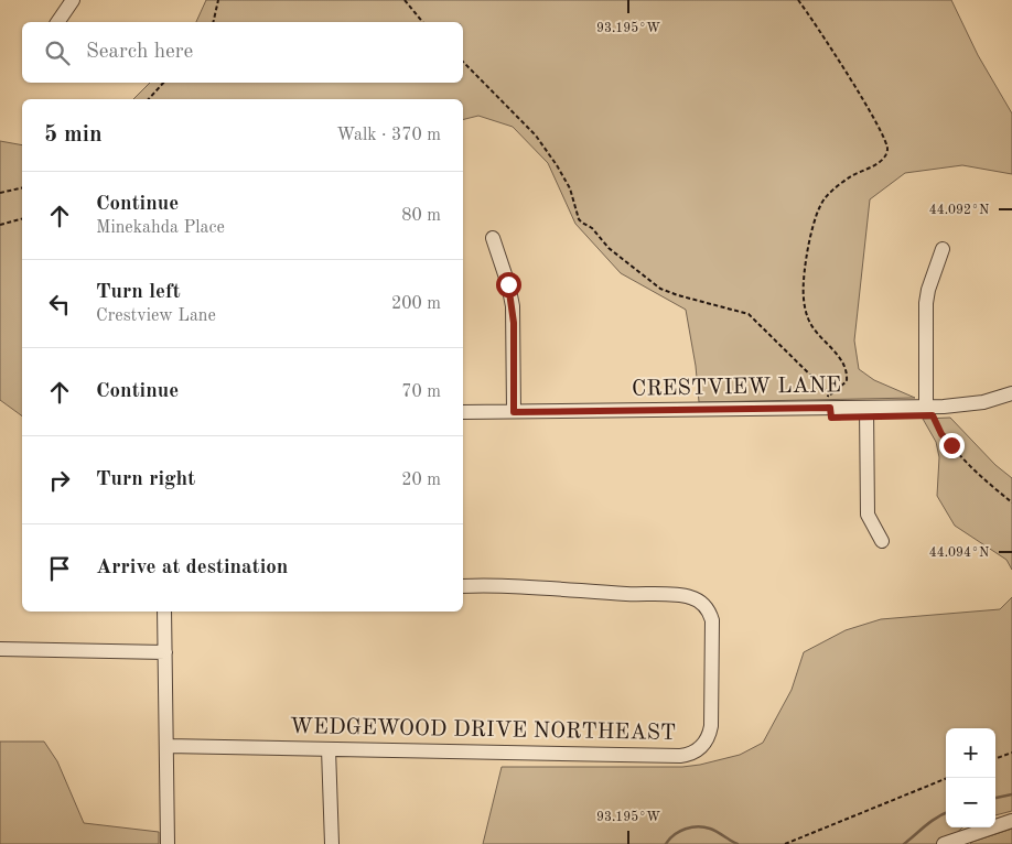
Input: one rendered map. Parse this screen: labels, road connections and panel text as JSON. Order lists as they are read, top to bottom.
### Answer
{
  "streets": {
    "street": ["CRESTVIEW LANE", "WEDGEWOOD DRIVE NORTHEAST"]
  },
  "page": {
    "search": "Search here",
    "heading": ["5 min", "Walk · 370 m"],
    "list": [
      ["Continue", "Minekahda Place", "80 m"],
      ["Turn left", "Crestview Lane", "200 m"],
      ["Continue", "70 m"],
      ["Turn right", "20 m"],
      "Arrive at destination"
    ],
    "map_buttons": ["+", "−"]
  },
  "coordinates": ["93.195°W", "44.092°N", "44.094°N"]
}
